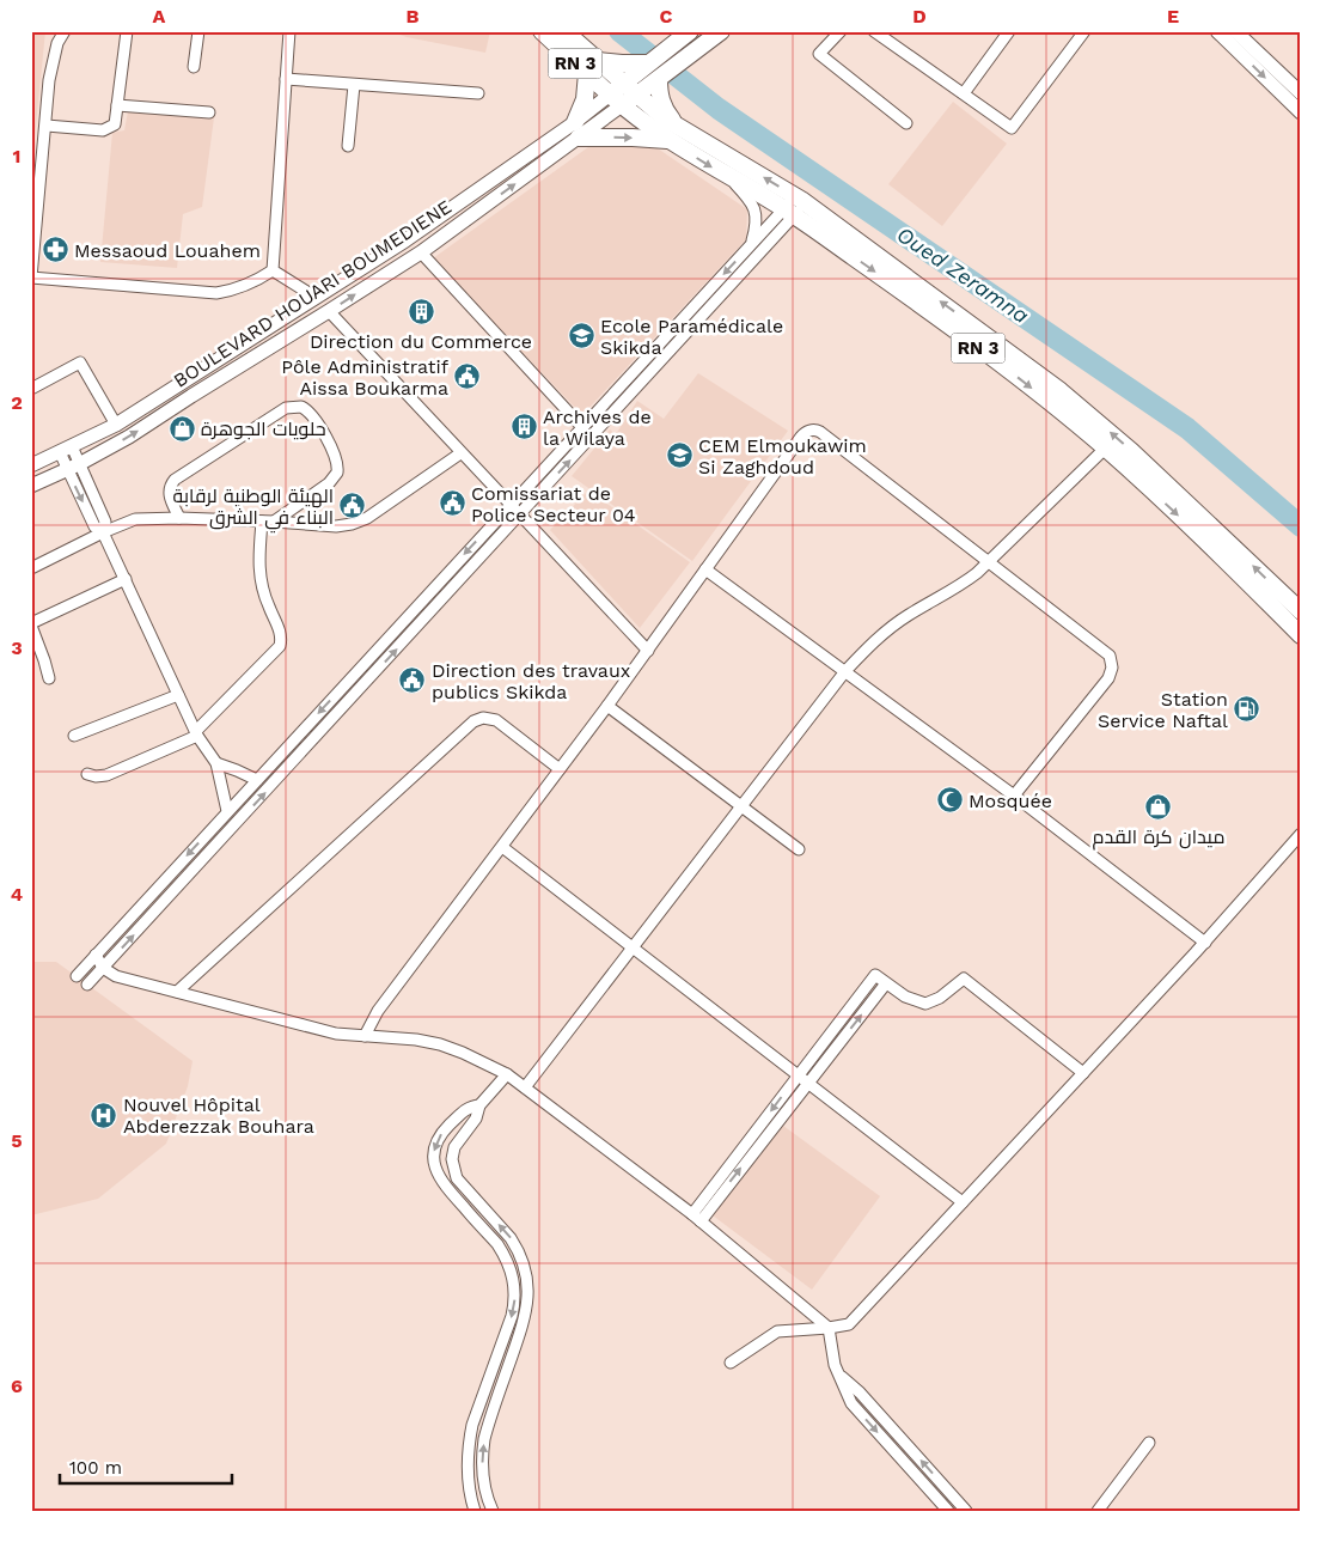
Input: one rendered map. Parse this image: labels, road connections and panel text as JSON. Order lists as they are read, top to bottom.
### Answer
{
  "streets": {
    "main road": ["RN 3", "BOULEVARD HOUARI BOUMEDIENE"]
  },
  "crossings": [
    ["RN 3", "BOULEVARD HOUARI BOUMEDIENE"]
  ],
  "water": ["Oued Zeramna"],
  "places": {
    "pharmacy": ["Messaoud Louahem"],
    "building": ["Direction du Commerce", "Archives de la Wilaya"],
    "school or university": ["Ecole Paramédicale Skikda", "CEM Elmoukawim Si Zaghdoud"],
    "public building": [
      "Pôle Administratif Aissa Boukarma",
      "Comissariat de Police Secteur 04",
      "الهيئة الوطنية لرقابة البناء في الشرق",
      "Direction des travaux publics Skikda"
    ],
    "shop": ["حلويات الجوهرة", "ميدان كرة القدم"],
    "fuel station": ["Station Service Naftal"],
    "mosque": ["Mosquée"],
    "hospital": ["Nouvel Hôpital Abderezzak Bouhara"]
  },
  "scale_bar": "100 m",
  "grid": {
    "columns": [
      "A",
      "B",
      "C",
      "D",
      "E"
    ],
    "rows": [
      "1",
      "2",
      "3",
      "4",
      "5",
      "6"
    ]
  }
}
